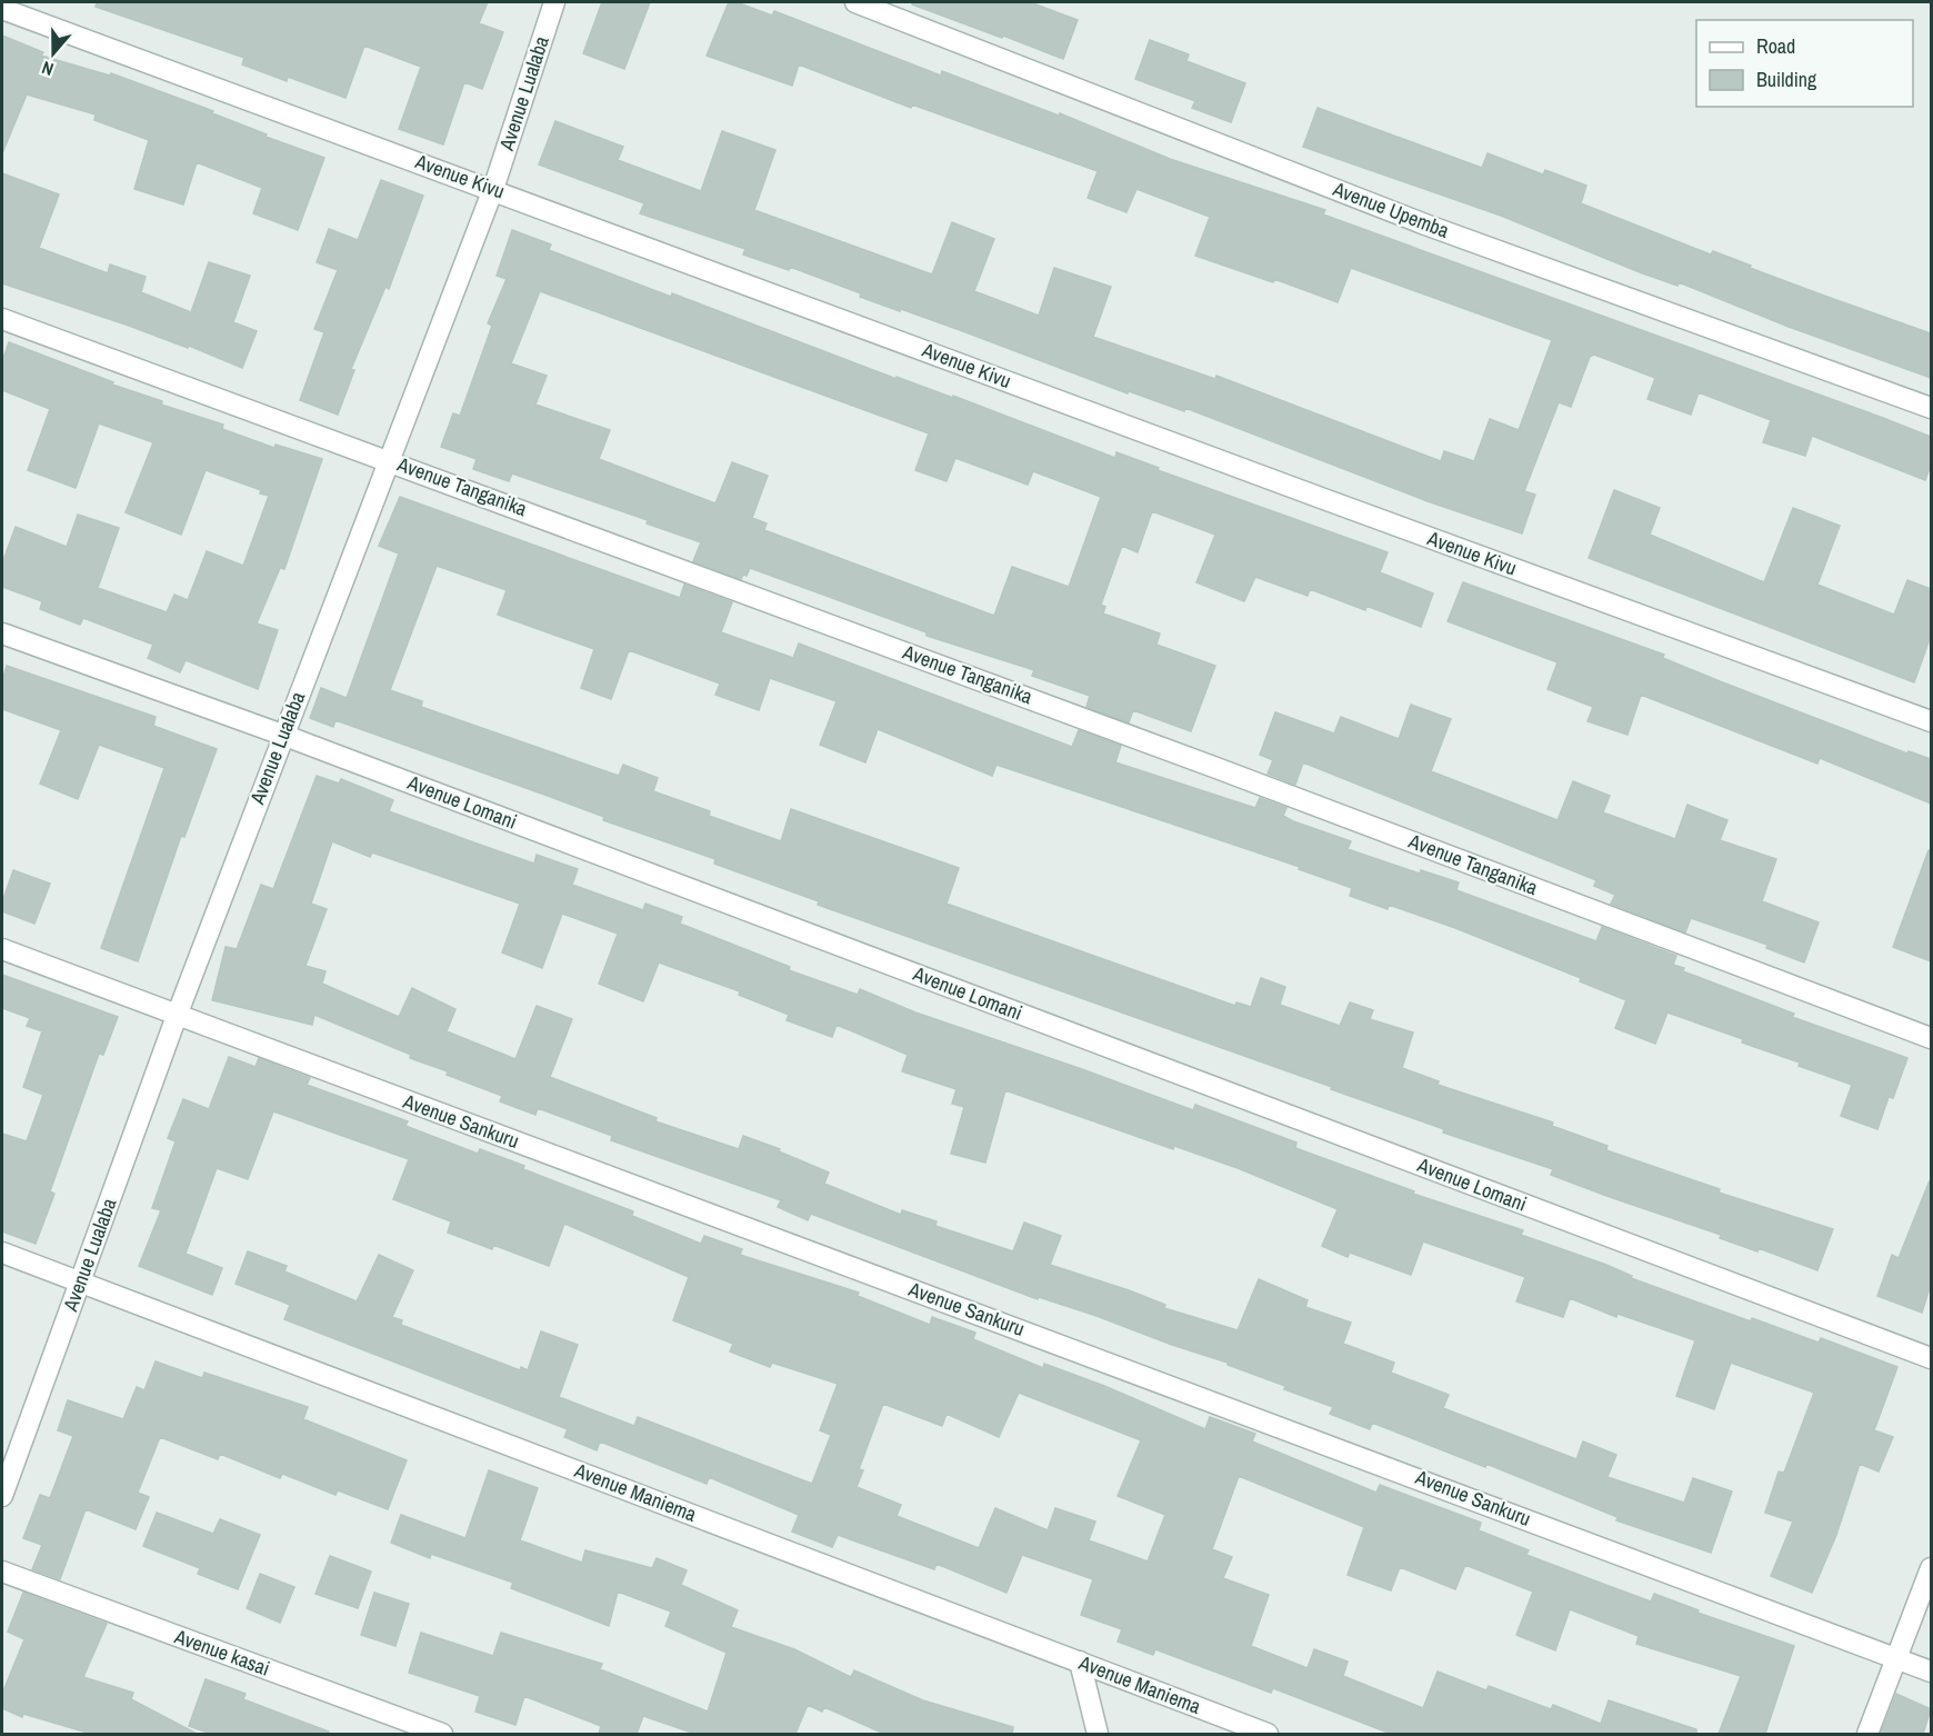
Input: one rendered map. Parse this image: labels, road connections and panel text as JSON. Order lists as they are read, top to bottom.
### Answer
{
  "streets": {
    "street": [
      "Avenue Lualaba",
      "Avenue Kivu",
      "Avenue Upemba",
      "Avenue Tanganika",
      "Avenue Lomani",
      "Avenue Sankuru",
      "Avenue Maniema",
      "Avenue kasai"
    ]
  },
  "crossings": [
    ["Avenue Lualaba", "Avenue Kivu"],
    ["Avenue Lualaba", "Avenue Tanganika"],
    ["Avenue Lualaba", "Avenue Lomani"],
    ["Avenue Lualaba", "Avenue Sankuru"],
    ["Avenue Lualaba", "Avenue Maniema"]
  ],
  "legend": ["Road", "Building"],
  "north": "bottom"
}
